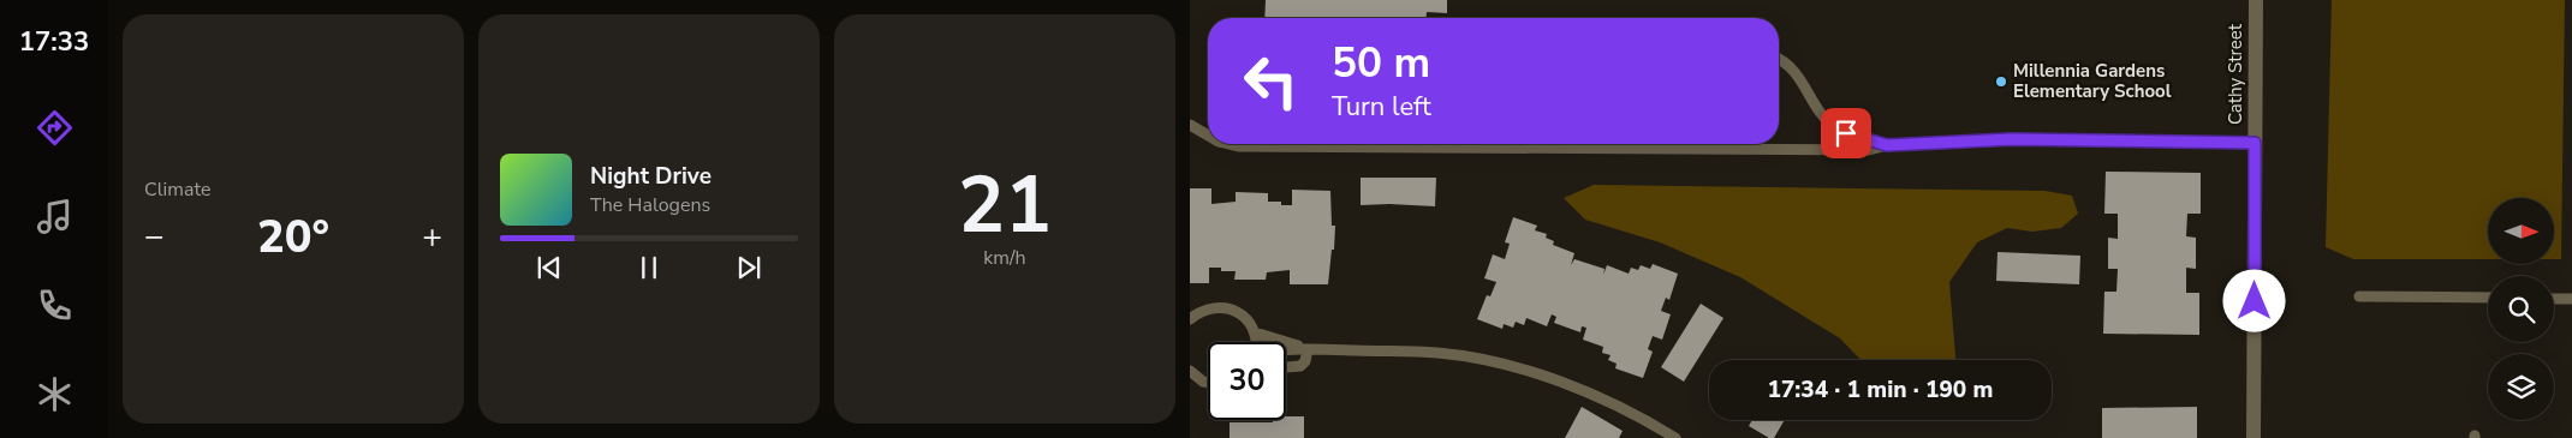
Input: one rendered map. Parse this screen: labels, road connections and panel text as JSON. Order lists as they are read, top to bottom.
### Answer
{
  "streets": {
    "street": ["Cathy Street"]
  },
  "places": ["Millennia Gardens Elementary School"],
  "north": "right",
  "page": {
    "tabs": "17:33",
    "tile": [
      "Climate",
      ["21", "km/h"]
    ],
    "turn": ["50 m", "Turn left"],
    "song": ["Night Drive", "The Halogens"],
    "heat": ["−", "20°", "+"],
    "limit": "30",
    "trip": "17:34 · 1 min · 190 m"
  }
}
